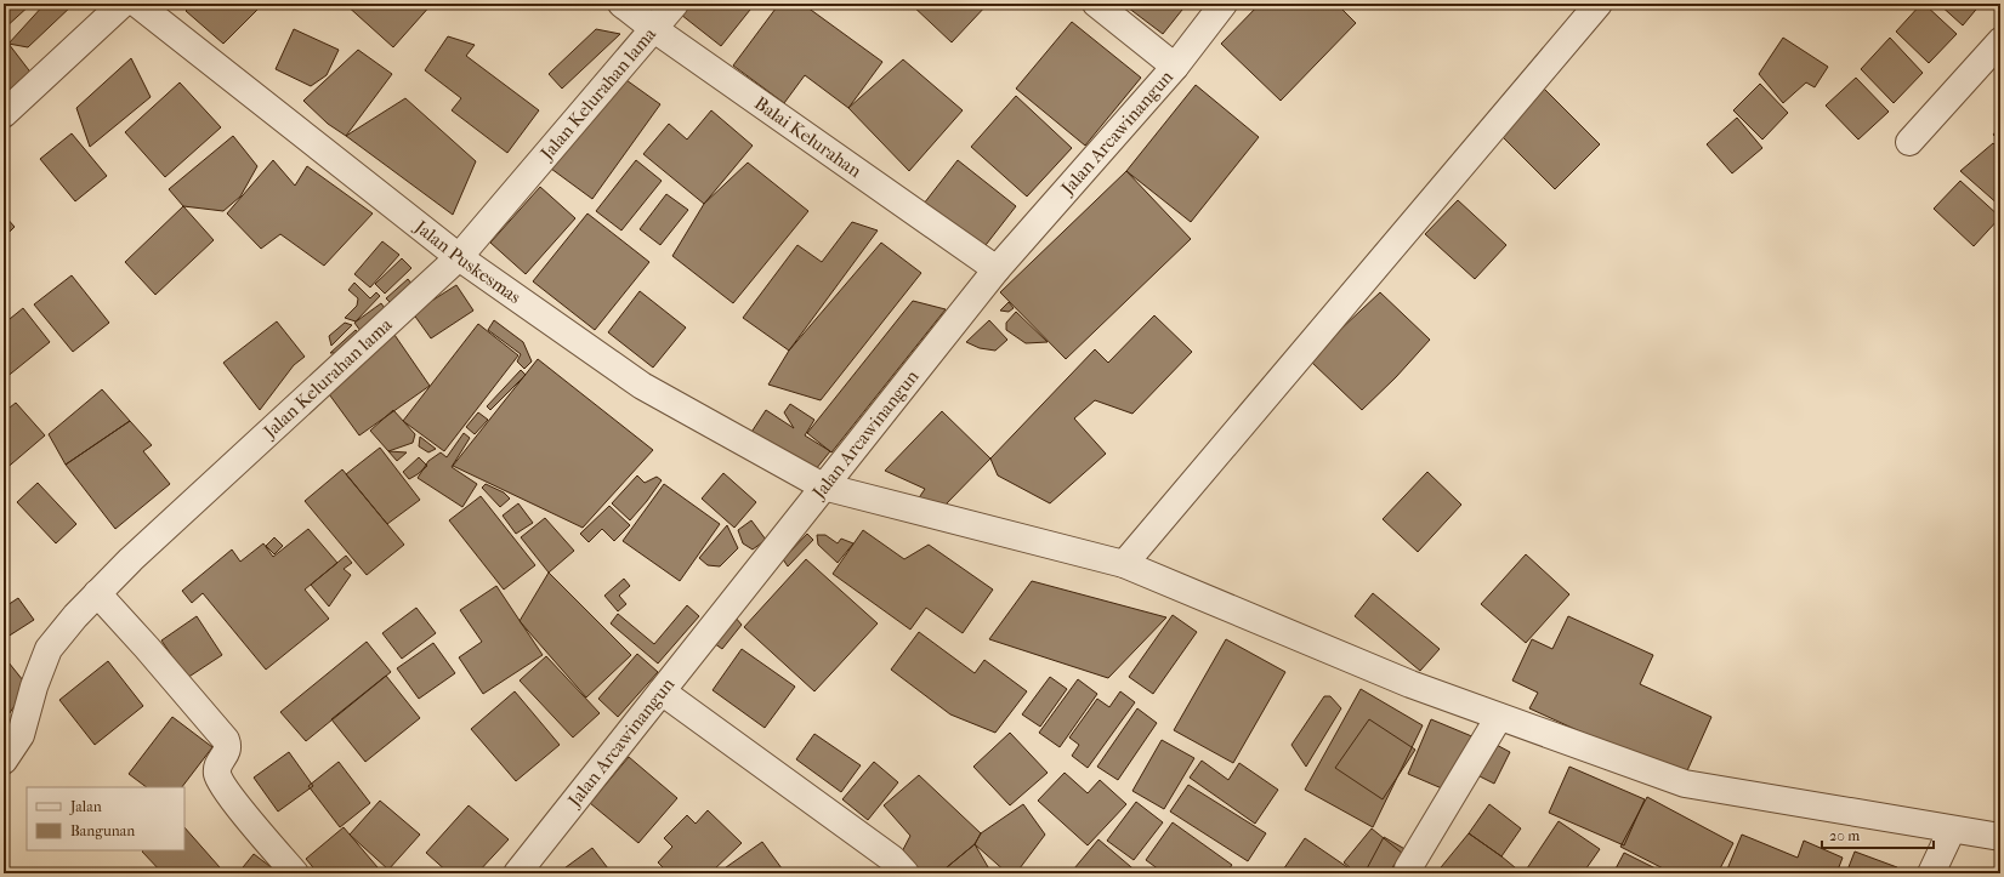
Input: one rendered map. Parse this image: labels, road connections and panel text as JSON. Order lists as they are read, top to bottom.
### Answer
{
  "streets": {
    "street": [
      "Jalan Kelurahan lama",
      "Jalan Arcawinangun",
      "Balai Kelurahan",
      "Jalan Puskesmas"
    ]
  },
  "crossings": [
    ["Jalan Kelurahan lama", "Balai Kelurahan"],
    ["Jalan Kelurahan lama", "Jalan Puskesmas"],
    ["Jalan Arcawinangun", "Balai Kelurahan"],
    ["Jalan Arcawinangun", "Jalan Puskesmas"]
  ],
  "legend": ["Jalan", "Bangunan"],
  "scale_bar": "20 m"
}
